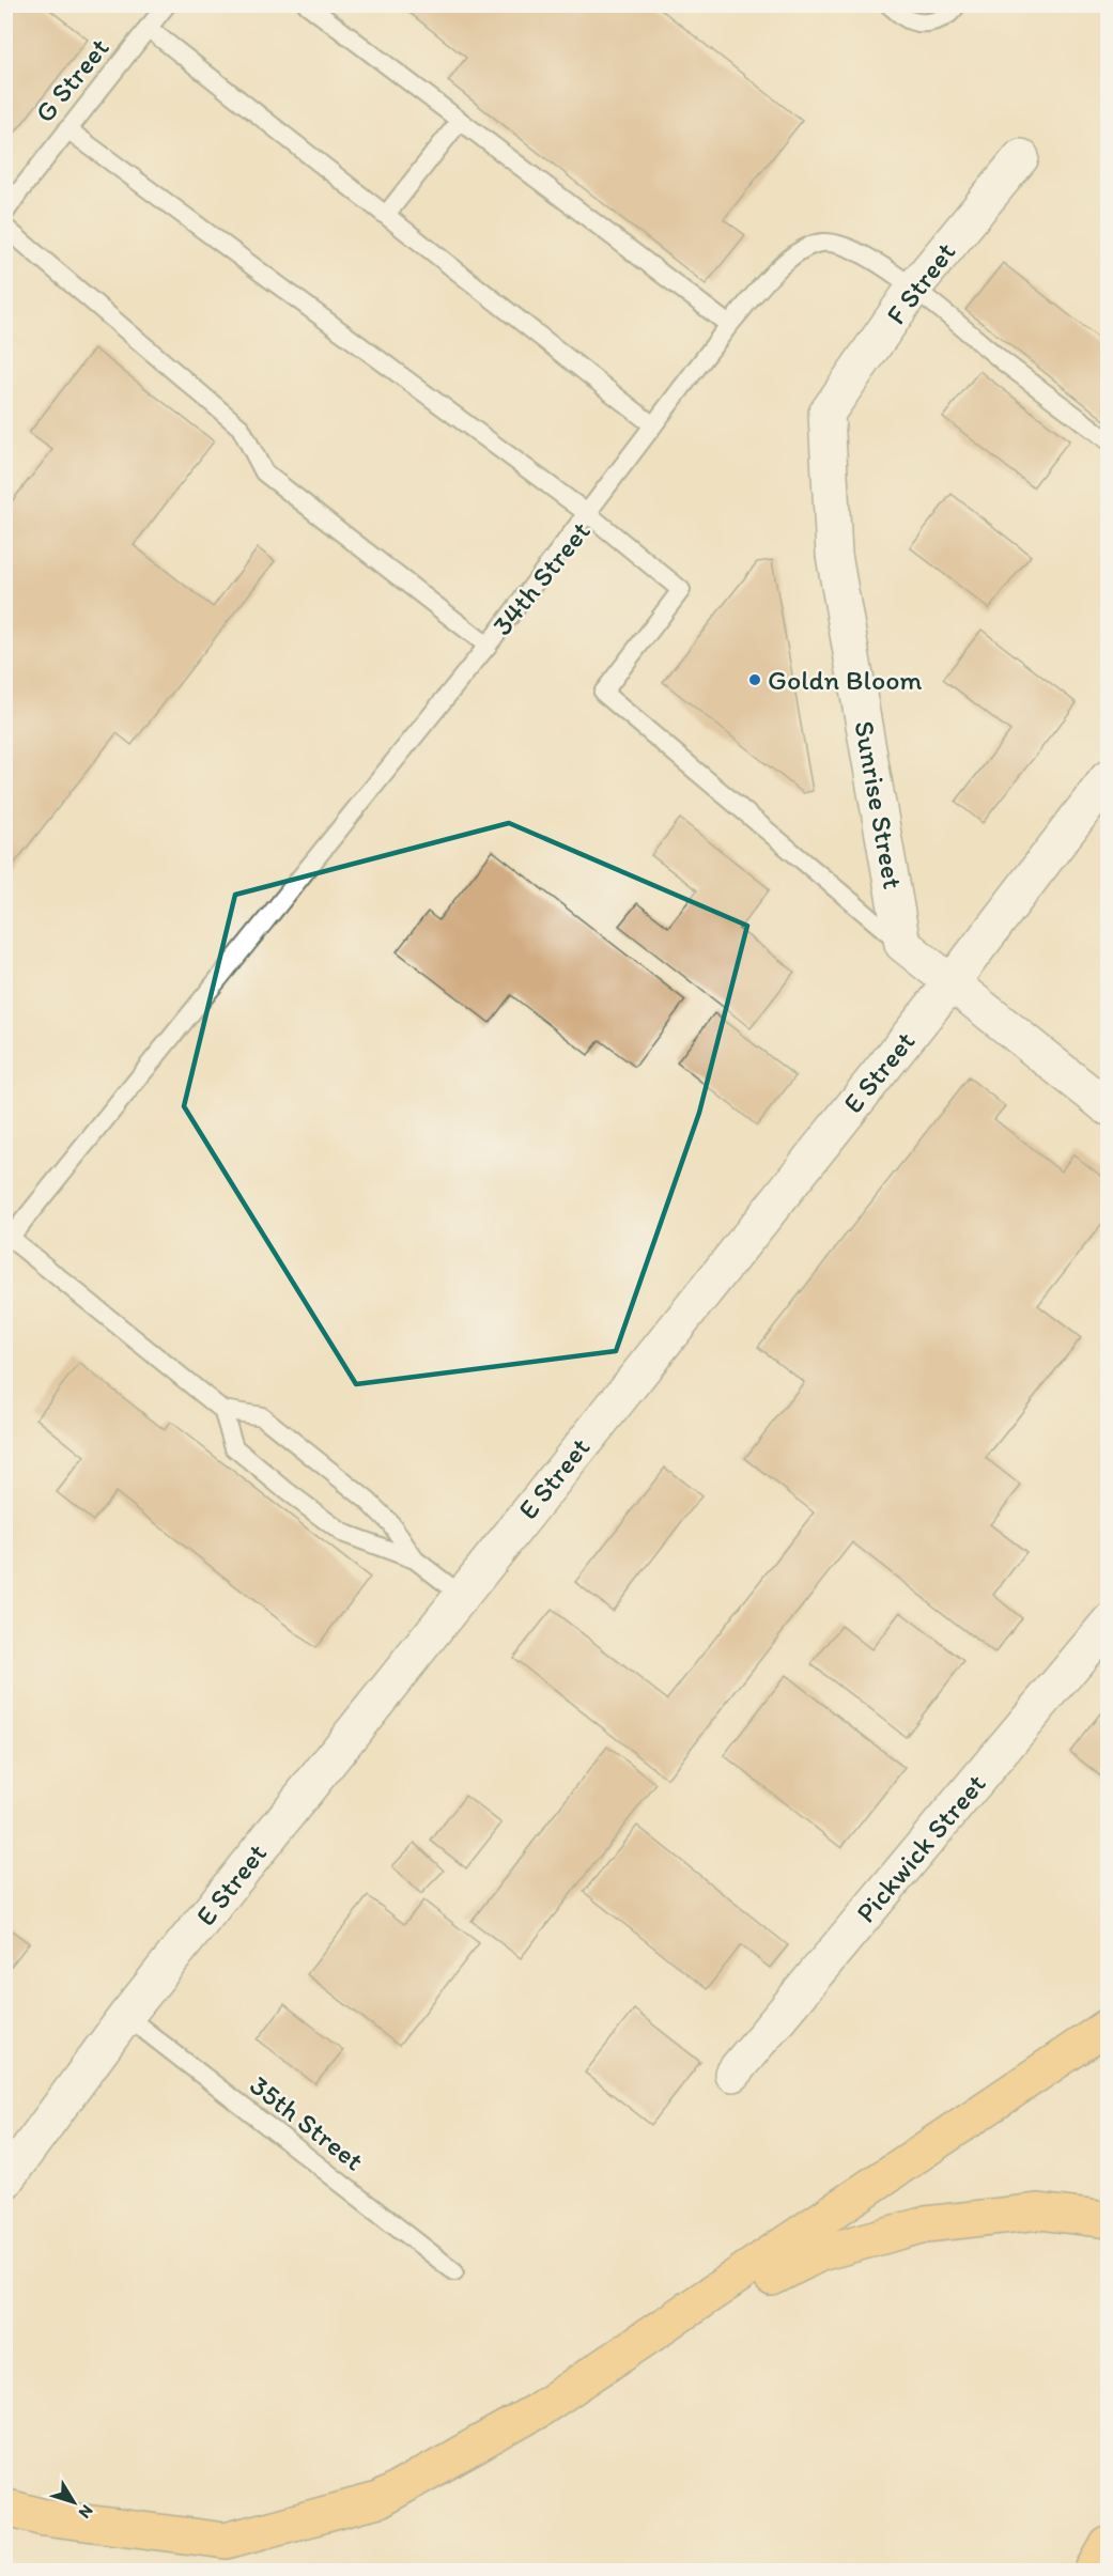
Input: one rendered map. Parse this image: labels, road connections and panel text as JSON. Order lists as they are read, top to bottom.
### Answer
{
  "streets": {
    "street": [
      "F Street",
      "Sunrise Street",
      "E Street",
      "Pickwick Street"
    ],
    "lane": ["G Street", "34th Street", "35th Street"]
  },
  "crossings": [
    ["F Street", "Sunrise Street"],
    ["34th Street", "Sunrise Street"],
    ["E Street", "35th Street"]
  ],
  "places": ["Goldn Bloom"],
  "north": "bottom right"
}
